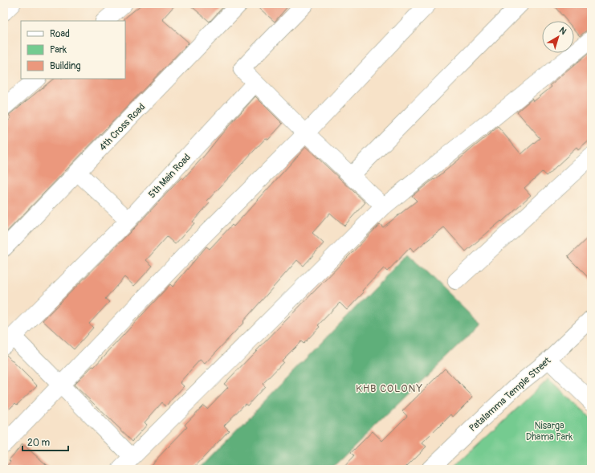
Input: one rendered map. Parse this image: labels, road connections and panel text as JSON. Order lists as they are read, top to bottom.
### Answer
{
  "streets": {
    "street": ["4th Cross Road", "5th Main Road", "Patalamma Temple Street"]
  },
  "districts": ["KHB COLONY"],
  "parks": ["Nisarga Dhama Park"],
  "legend": ["Road", "Park", "Building"],
  "scale_bar": "20 m",
  "north": "top right"
}
